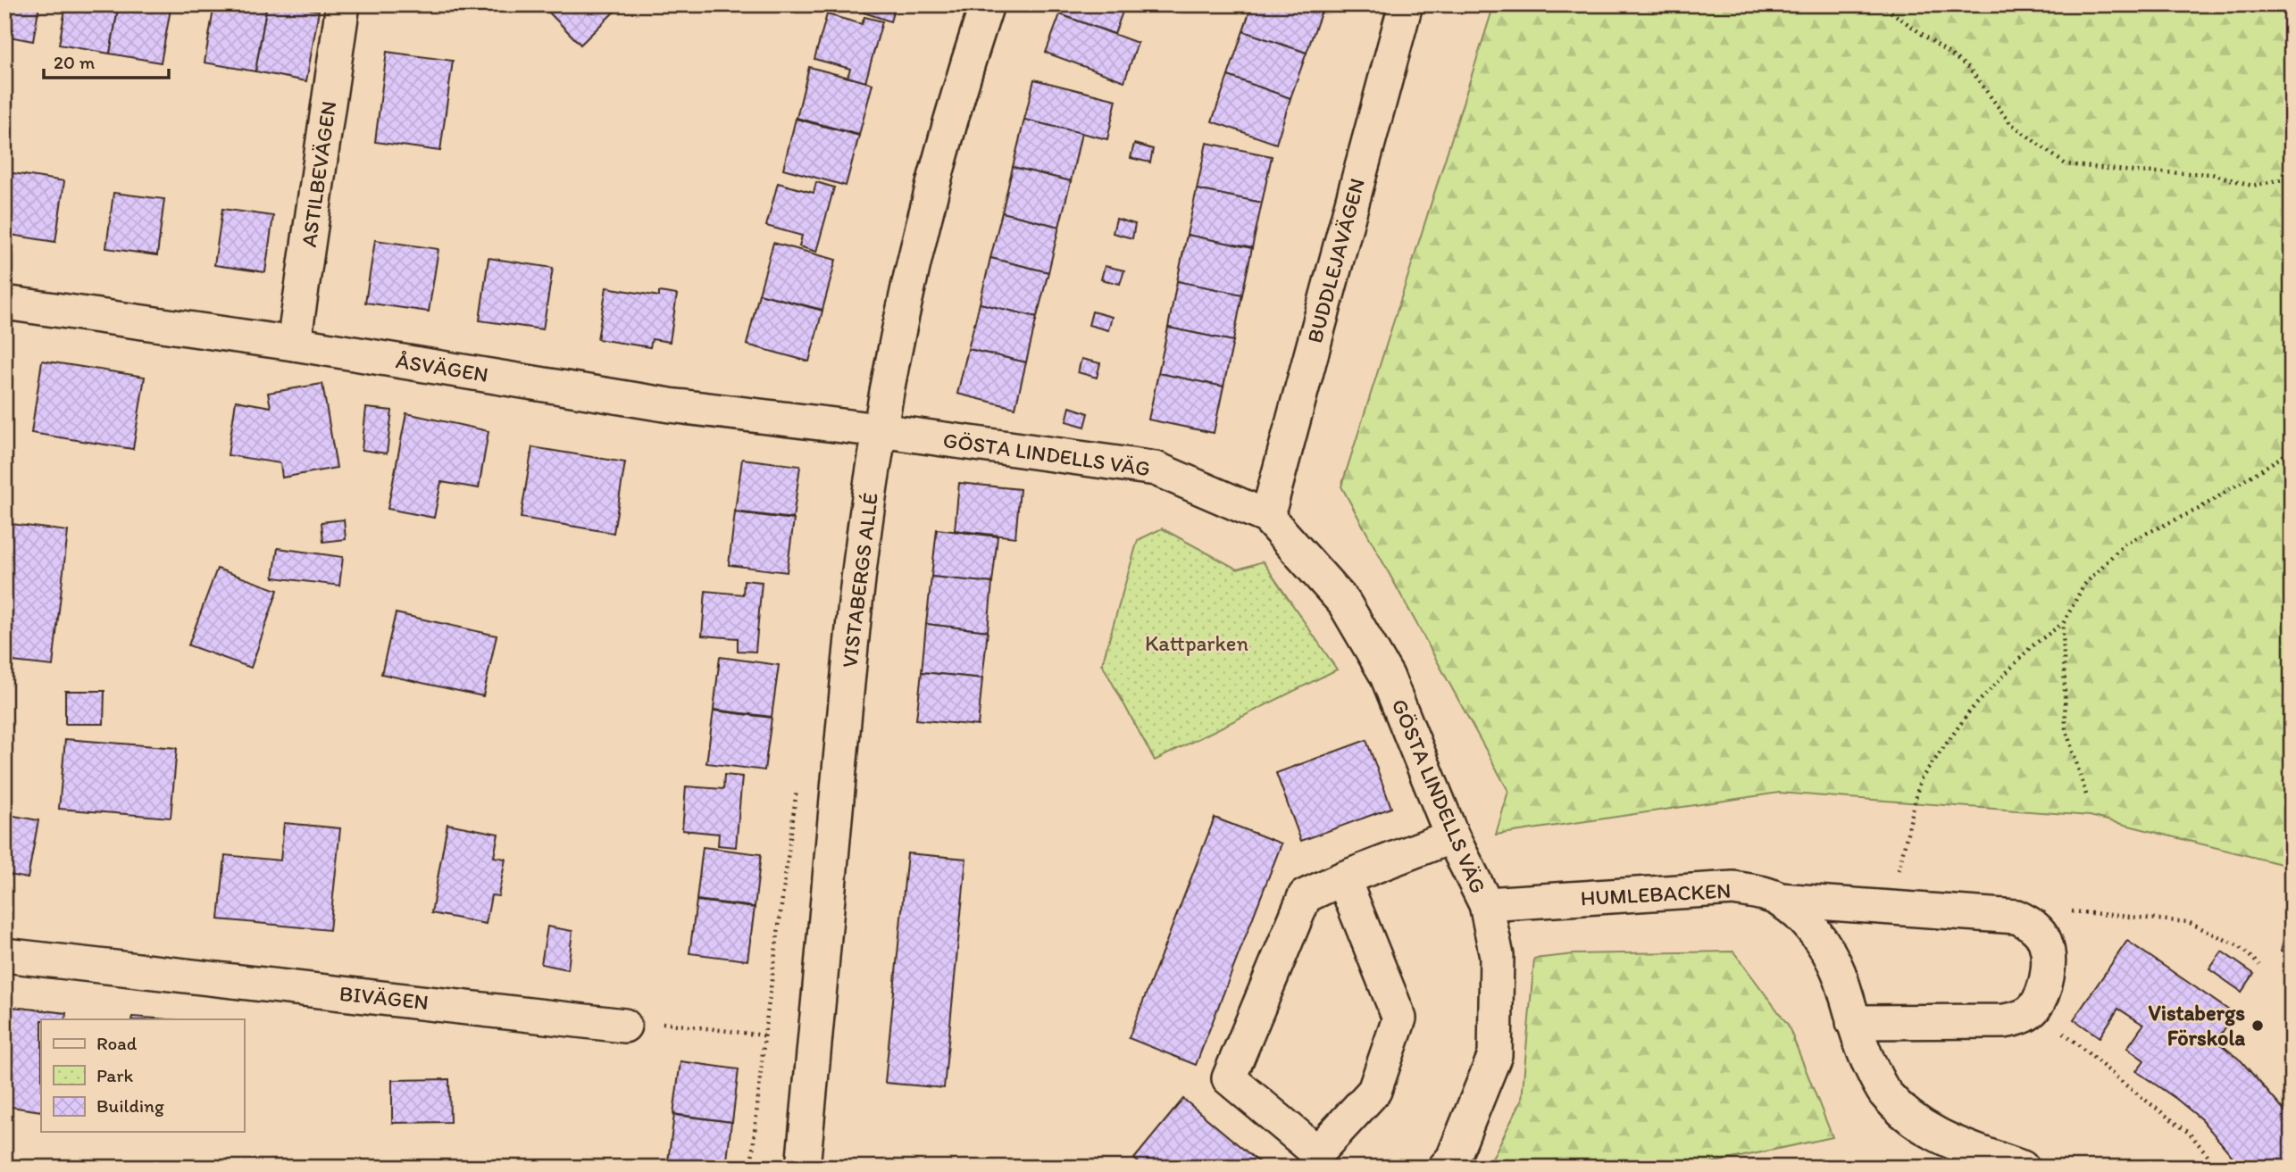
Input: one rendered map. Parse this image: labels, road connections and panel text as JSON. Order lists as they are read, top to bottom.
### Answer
{
  "streets": {
    "street": [
      "ASTILBEVÄGEN",
      "BUDDLEJAVÄGEN",
      "ÅSVÄGEN",
      "GÖSTA LINDELLS VÄG",
      "VISTABERGS ALLÉ",
      "HUMLEBACKEN",
      "BIVÄGEN"
    ]
  },
  "crossings": [
    ["ASTILBEVÄGEN", "ÅSVÄGEN"],
    ["BUDDLEJAVÄGEN", "GÖSTA LINDELLS VÄG"],
    ["ÅSVÄGEN", "GÖSTA LINDELLS VÄG"],
    ["ÅSVÄGEN", "VISTABERGS ALLÉ"],
    ["GÖSTA LINDELLS VÄG", "VISTABERGS ALLÉ"],
    ["GÖSTA LINDELLS VÄG", "HUMLEBACKEN"]
  ],
  "parks": ["Kattparken"],
  "places": ["Vistabergs Förskola"],
  "legend": ["Road", "Park", "Building"],
  "scale_bar": "20 m"
}
